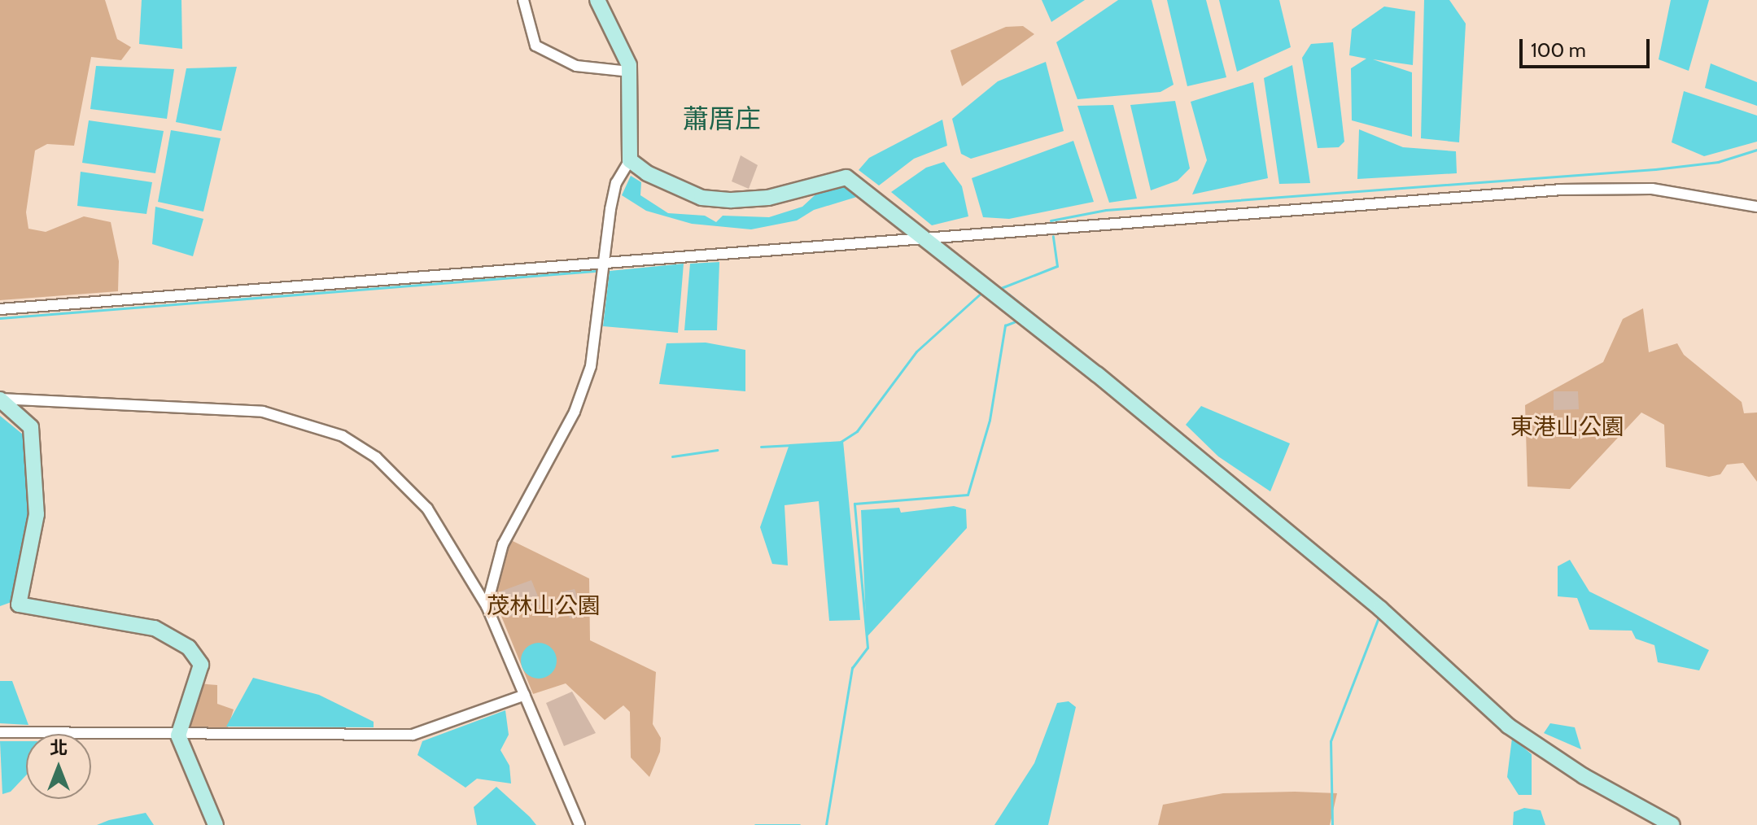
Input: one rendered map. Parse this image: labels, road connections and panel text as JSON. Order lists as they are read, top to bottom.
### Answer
{
  "districts": ["蕭厝庄"],
  "parks": ["東港山公園", "茂林山公園"],
  "scale_bar": "100 m",
  "north": "top"
}
